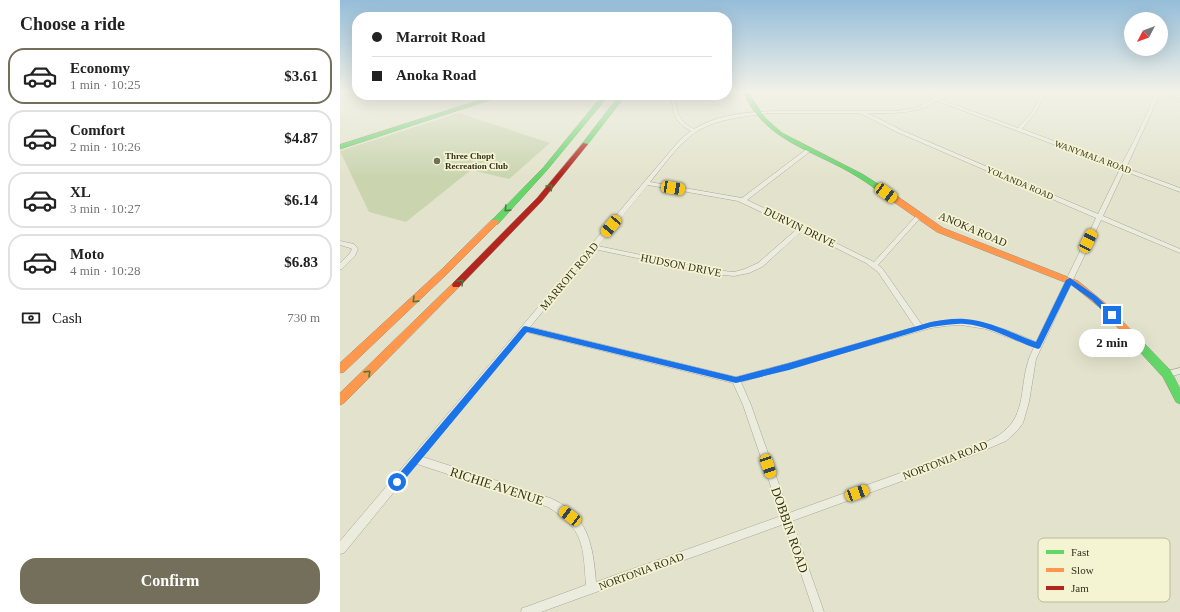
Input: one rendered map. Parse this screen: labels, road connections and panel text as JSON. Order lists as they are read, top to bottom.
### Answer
{
  "streets": {
    "main road": ["ANOKA ROAD"],
    "street": [
      "WANYMALA ROAD",
      "YOLANDA ROAD",
      "DURVIN DRIVE",
      "HUDSON DRIVE",
      "MARROIT ROAD",
      "NORTONIA ROAD",
      "RICHIE AVENUE",
      "DOBBIN ROAD"
    ]
  },
  "crossings": [
    ["WANYMALA ROAD", "NORTONIA ROAD"],
    ["YOLANDA ROAD", "NORTONIA ROAD"],
    ["DURVIN DRIVE", "HUDSON DRIVE"],
    ["DURVIN DRIVE", "MARROIT ROAD"],
    ["ANOKA ROAD", "NORTONIA ROAD"],
    ["HUDSON DRIVE", "MARROIT ROAD"],
    ["MARROIT ROAD", "RICHIE AVENUE"],
    ["NORTONIA ROAD", "RICHIE AVENUE"],
    ["NORTONIA ROAD", "DOBBIN ROAD"]
  ],
  "places": ["Three Chopt Recreation Club"],
  "legend": ["Fast", "Slow", "Jam"],
  "north": "bottom left",
  "page": {
    "heading": "Choose a ride",
    "banner": ["Marroit Road", "Anoka Road"],
    "list": [
      {
        "name": "Economy",
        "note": "1 min · 10:25",
        "value": "$3.61"
      },
      {
        "name": "Comfort",
        "note": "2 min · 10:26",
        "value": "$4.87"
      },
      {
        "name": "XL",
        "note": "3 min · 10:27",
        "value": "$6.14"
      },
      {
        "name": "Moto",
        "note": "4 min · 10:28",
        "value": "$6.83"
      }
    ],
    "pay": ["Cash", "730 m"],
    "bubble": "2 min",
    "buttons": "Confirm"
  }
}
